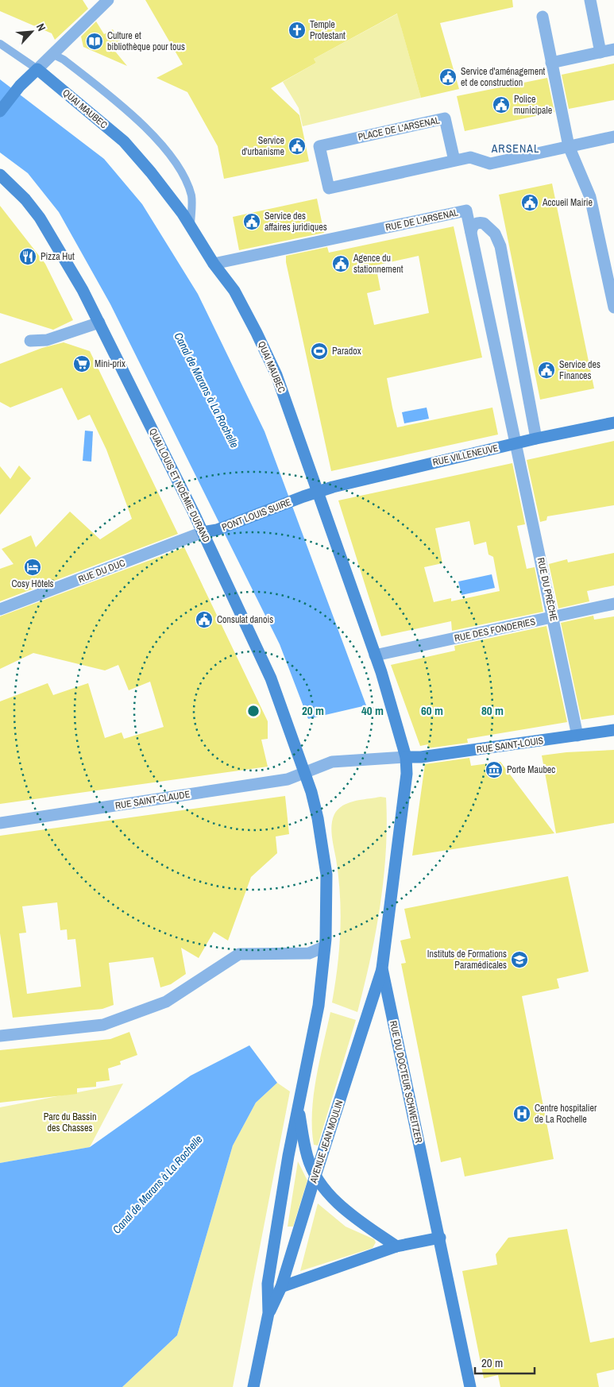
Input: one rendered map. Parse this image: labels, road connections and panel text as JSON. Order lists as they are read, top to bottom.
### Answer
{
  "streets": {
    "main road": [
      "QUAI MAUBEC",
      "RUE VILLENEUVE",
      "QUAI LOUIS ET NOÉMIE DURAND",
      "PONT LOUIS SUIRE",
      "RUE SAINT-LOUIS",
      "RUE DU DOCTEUR SCHWEITZER",
      "AVENUE JEAN MOULIN"
    ],
    "street": [
      "PLACE DE L'ARSENAL",
      "RUE DE L'ARSENAL",
      "RUE DU DUC",
      "RUE DU PRÊCHE",
      "RUE DES FONDERIES",
      "RUE SAINT-CLAUDE"
    ]
  },
  "crossings": [
    ["QUAI MAUBEC", "RUE DE L'ARSENAL"],
    ["QUAI MAUBEC", "RUE VILLENEUVE"],
    ["QUAI MAUBEC", "RUE DES FONDERIES"],
    ["QUAI MAUBEC", "RUE SAINT-LOUIS"],
    ["QUAI MAUBEC", "RUE SAINT-CLAUDE"],
    ["QUAI MAUBEC", "RUE DU DOCTEUR SCHWEITZER"],
    ["RUE DE L'ARSENAL", "RUE VILLENEUVE"],
    ["RUE DE L'ARSENAL", "RUE DU PRÊCHE"],
    ["RUE VILLENEUVE", "PONT LOUIS SUIRE"],
    ["RUE VILLENEUVE", "RUE DU PRÊCHE"],
    ["QUAI LOUIS ET NOÉMIE DURAND", "PONT LOUIS SUIRE"],
    ["QUAI LOUIS ET NOÉMIE DURAND", "RUE DU DUC"],
    ["QUAI LOUIS ET NOÉMIE DURAND", "RUE SAINT-CLAUDE"],
    ["QUAI LOUIS ET NOÉMIE DURAND", "AVENUE JEAN MOULIN"],
    ["PONT LOUIS SUIRE", "RUE DU DUC"],
    ["RUE DU PRÊCHE", "RUE DES FONDERIES"],
    ["RUE DU PRÊCHE", "RUE SAINT-LOUIS"],
    ["RUE SAINT-LOUIS", "RUE SAINT-CLAUDE"],
    ["RUE DU DOCTEUR SCHWEITZER", "AVENUE JEAN MOULIN"]
  ],
  "districts": ["ARSENAL"],
  "water": ["Canal de Marans à La Rochelle"],
  "parks": ["Parc du Bassin des Chasses"],
  "places": {
    "church": ["Temple Protestant"],
    "library": ["Culture et bibliothèque pour tous"],
    "public building": [
      "Service d'aménagement et de construction",
      "Police municipale",
      "Service d'urbanisme",
      "Accueil Mairie",
      "Service des affaires juridiques",
      "Agence du stationnement",
      "Service des Finances",
      "Consulat danois"
    ],
    "restaurant": ["Pizza Hut"],
    "sports": ["Paradox"],
    "supermarket": ["Mini-prix"],
    "hotel": ["Cosy Hôtels"],
    "museum": ["Porte Maubec"],
    "school or university": ["Instituts de Formations Paramédicales"],
    "hospital": ["Centre hospitalier de La Rochelle"]
  },
  "scale_bar": "20 m",
  "north": "top right",
  "rings": [
    "20 m",
    "40 m",
    "60 m",
    "80 m"
  ]
}
